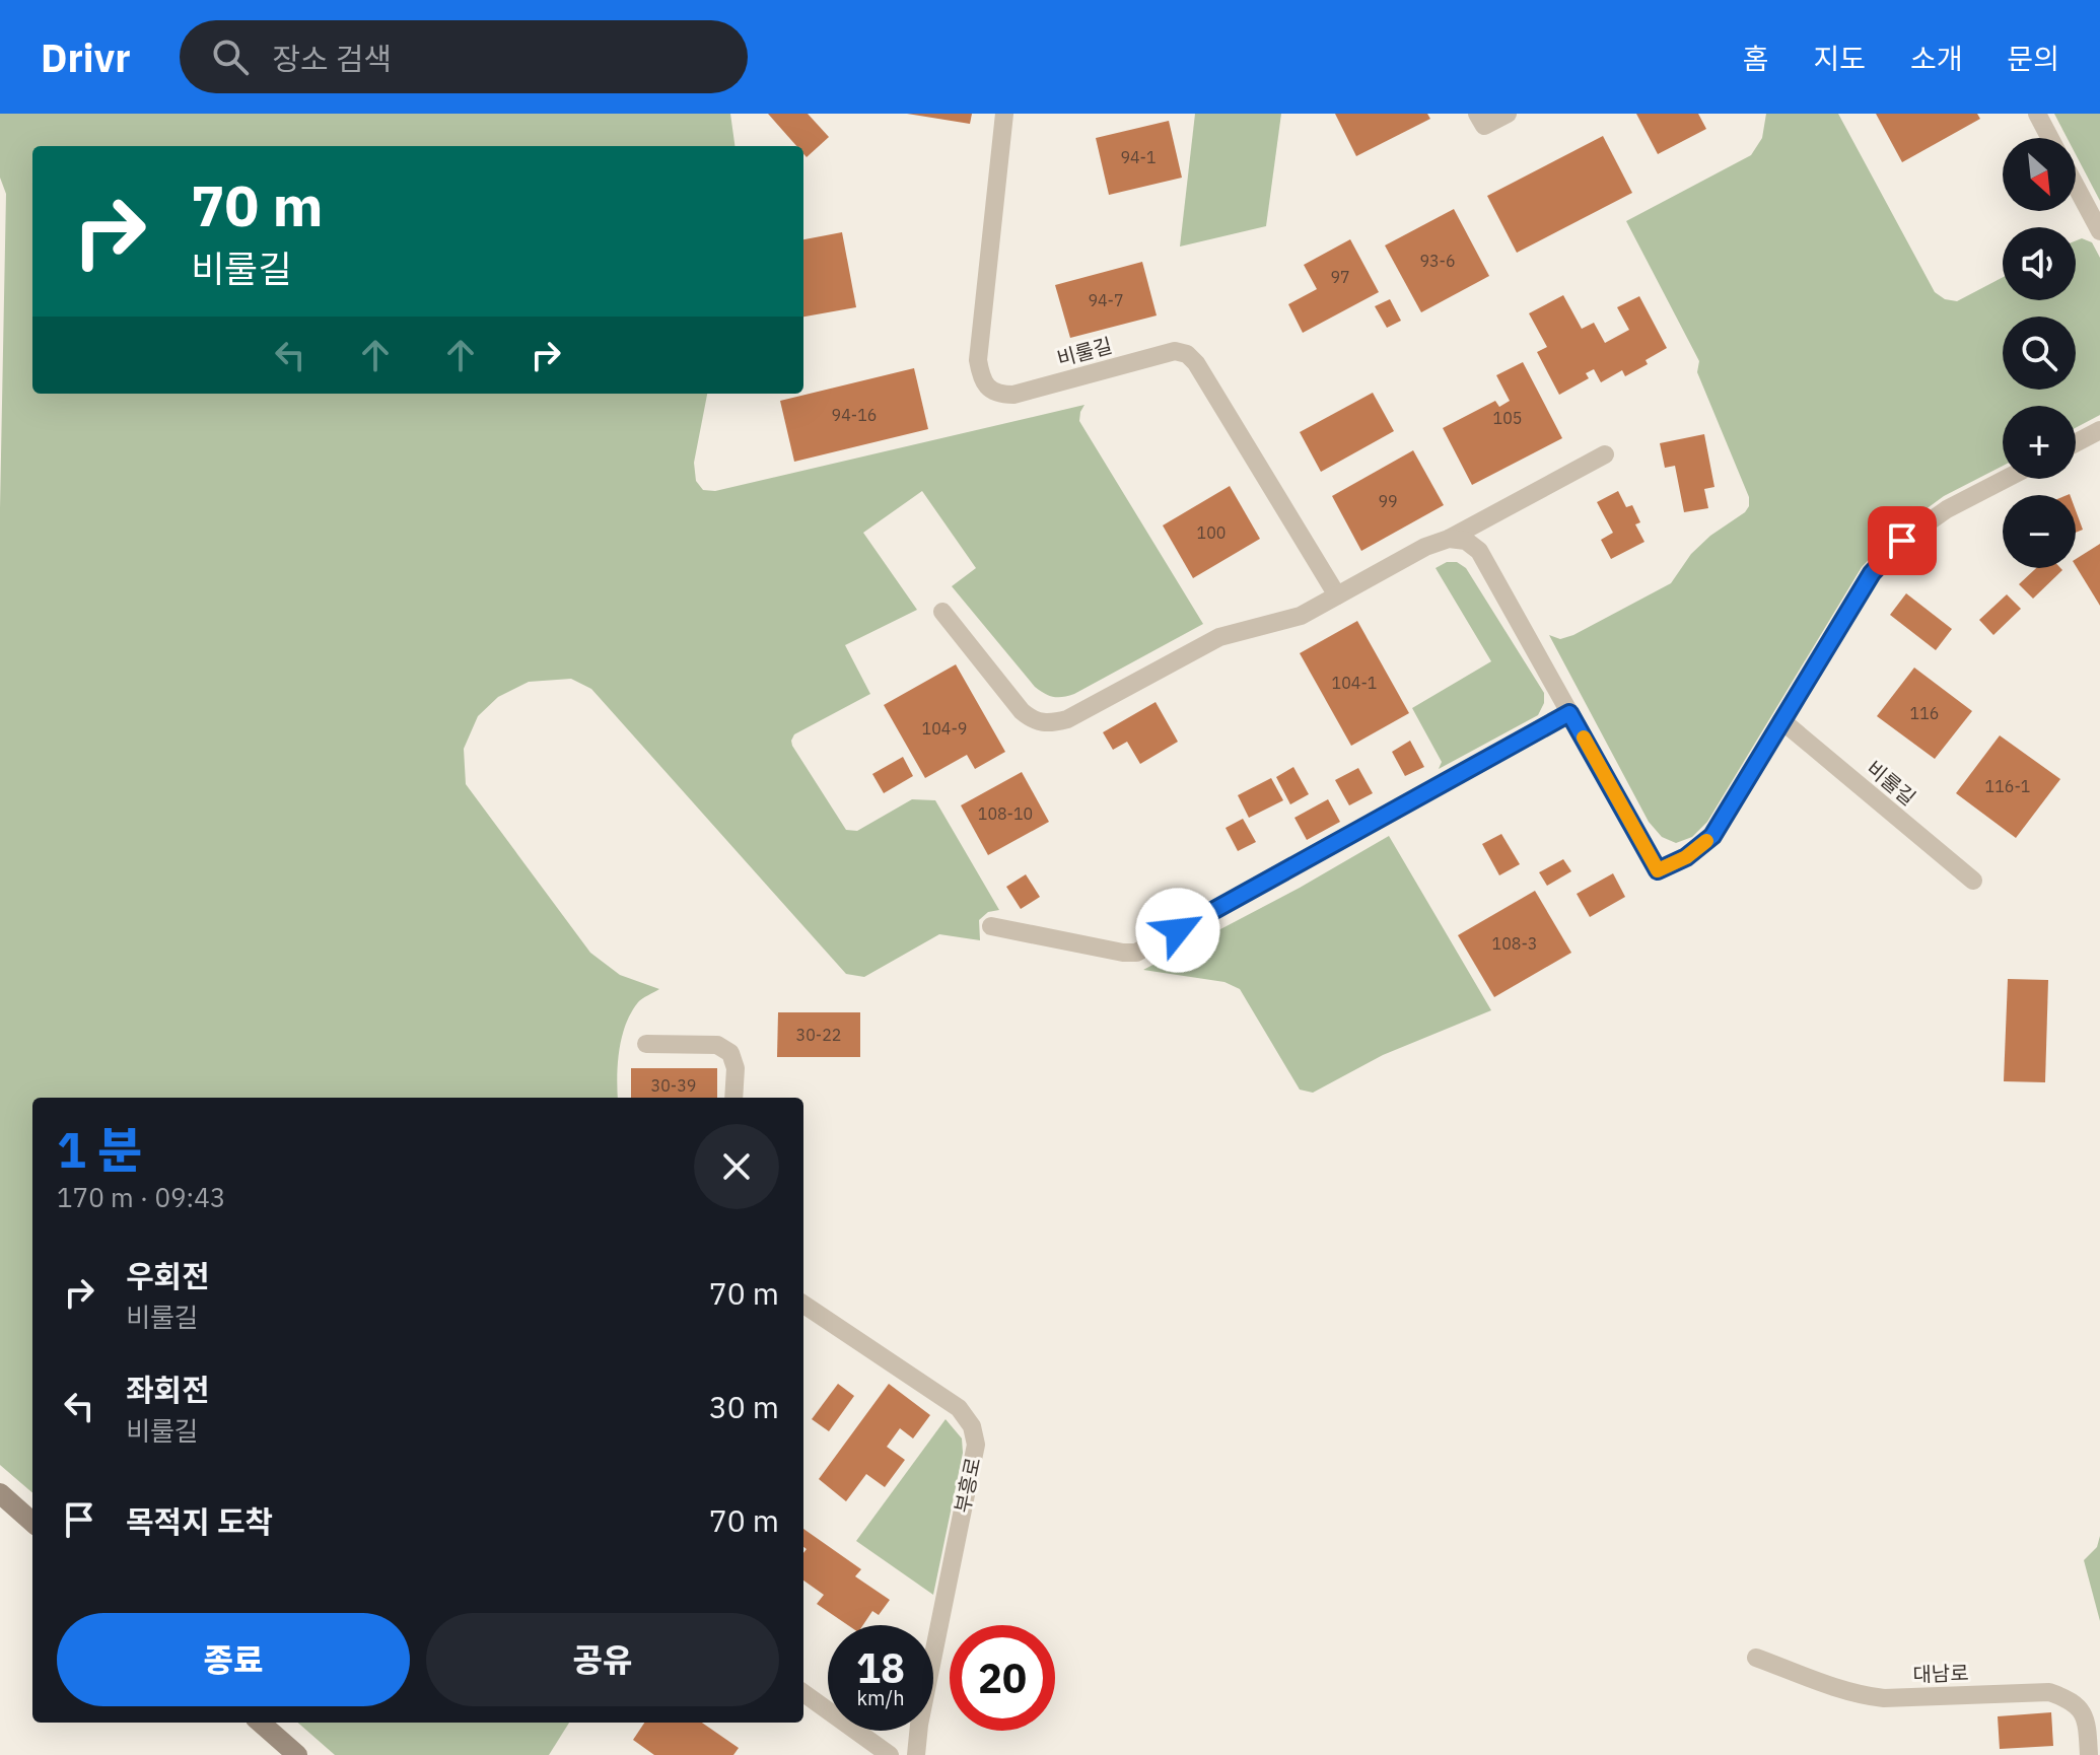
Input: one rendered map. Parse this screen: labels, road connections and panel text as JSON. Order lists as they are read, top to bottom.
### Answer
{
  "streets": {
    "lane": ["비룰길", "부흥로", "대남로"]
  },
  "house_numbers": [
    "94-1",
    "93-6",
    "97",
    "94-7",
    "94-16",
    "105",
    "99",
    "100",
    "104-1",
    "116",
    "104-9",
    "116-1",
    "108-10",
    "108-3",
    "30-22",
    "30-39"
  ],
  "north": "bottom right",
  "page": {
    "header": "Drivr",
    "search": "장소 검색",
    "nav": [
      "홈",
      "지도",
      "소개",
      "문의"
    ],
    "map_buttons": ["+", "−"],
    "turn": ["70 m", "비룰길"],
    "heading": ["1 분", "170 m · 09:43"],
    "list": [
      {
        "name": "우회전",
        "note": "비룰길",
        "value": "70 m"
      },
      {
        "name": "좌회전",
        "note": "비룰길",
        "value": "30 m"
      },
      {
        "name": "목적지 도착",
        "value": "70 m"
      }
    ],
    "buttons": ["종료", "공유"],
    "speed": "18 km/h",
    "limit": "20"
  }
}
